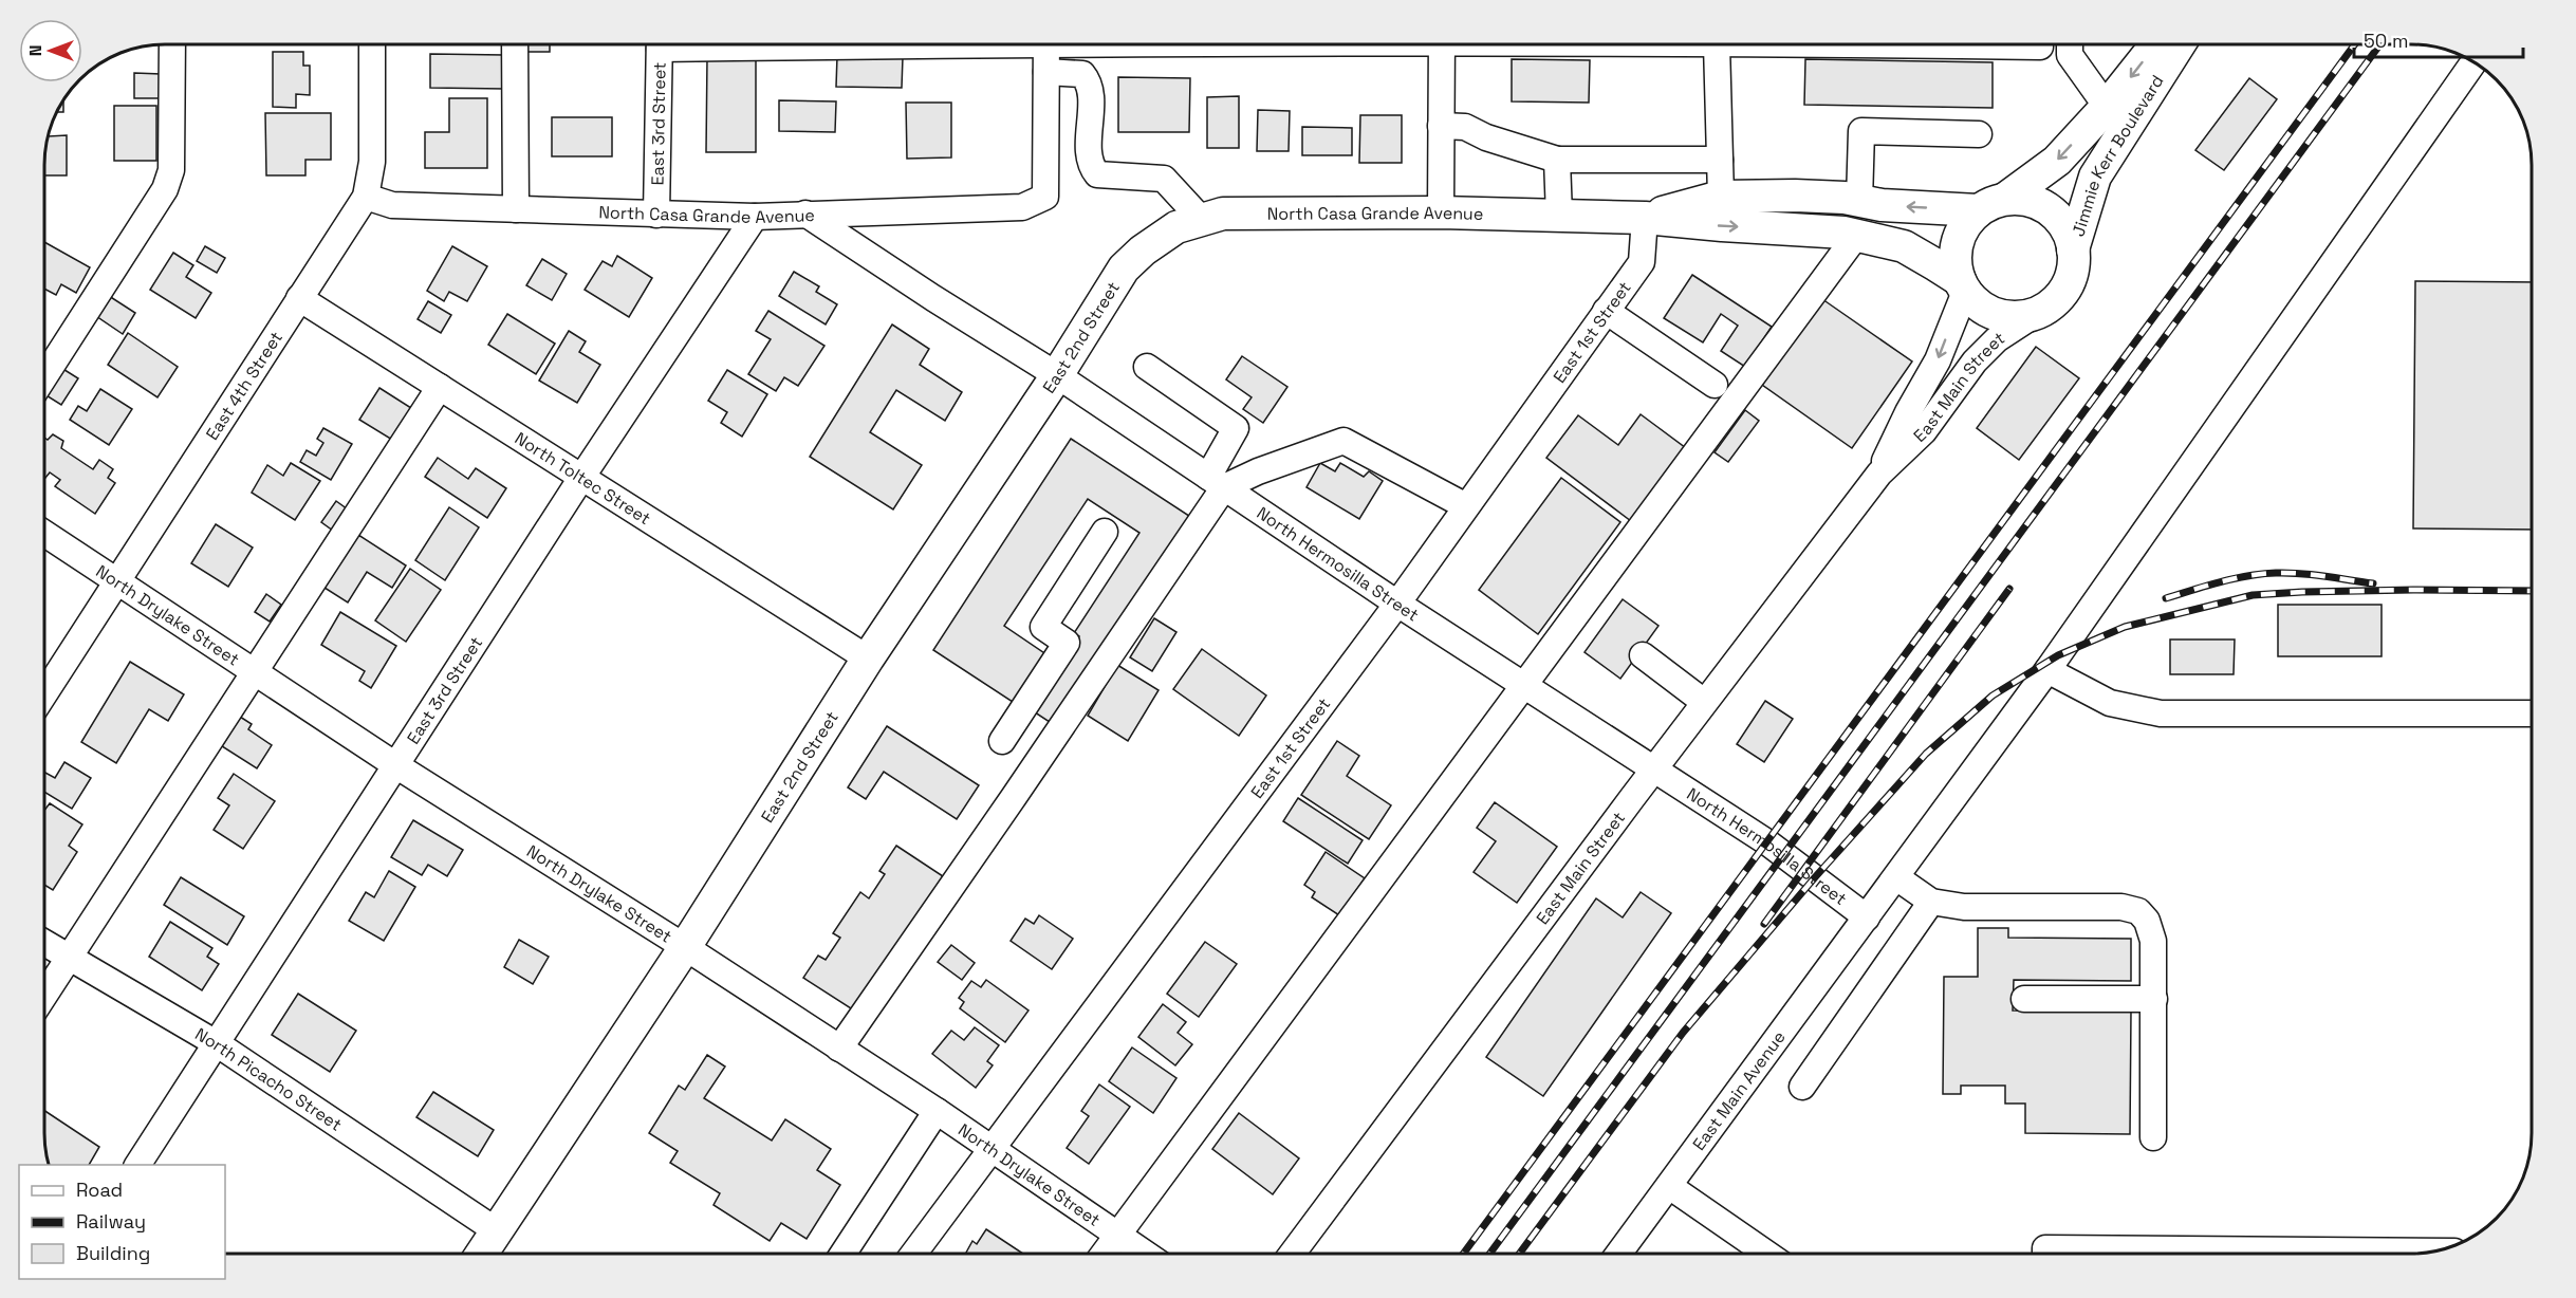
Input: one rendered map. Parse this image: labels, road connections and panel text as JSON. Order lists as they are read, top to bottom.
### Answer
{
  "streets": {
    "main road": ["Jimmie Kerr Boulevard", "North Casa Grande Avenue", "East 2nd Street"],
    "street": [
      "East 3rd Street",
      "East 1st Street",
      "East 4th Street",
      "East Main Street",
      "North Toltec Street",
      "North Hermosilla Street",
      "North Drylake Street",
      "North Picacho Street",
      "East Main Avenue"
    ]
  },
  "crossings": [
    ["East 3rd Street", "North Casa Grande Avenue"],
    ["East 3rd Street", "North Toltec Street"],
    ["East 3rd Street", "North Drylake Street"],
    ["East 3rd Street", "North Picacho Street"],
    ["Jimmie Kerr Boulevard", "North Casa Grande Avenue"],
    ["Jimmie Kerr Boulevard", "East Main Street"],
    ["North Casa Grande Avenue", "East 1st Street"],
    ["North Casa Grande Avenue", "East 2nd Street"],
    ["North Casa Grande Avenue", "East 4th Street"],
    ["North Casa Grande Avenue", "East Main Street"],
    ["North Casa Grande Avenue", "North Hermosilla Street"],
    ["East 1st Street", "North Hermosilla Street"],
    ["East 1st Street", "North Drylake Street"],
    ["East 2nd Street", "North Toltec Street"],
    ["East 2nd Street", "North Hermosilla Street"],
    ["East 2nd Street", "North Drylake Street"],
    ["East 2nd Street", "North Picacho Street"],
    ["East 4th Street", "North Toltec Street"],
    ["East 4th Street", "North Drylake Street"],
    ["East Main Street", "North Hermosilla Street"],
    ["North Hermosilla Street", "East Main Avenue"]
  ],
  "legend": ["Road", "Railway", "Building"],
  "scale_bar": "50 m",
  "north": "left"
}
